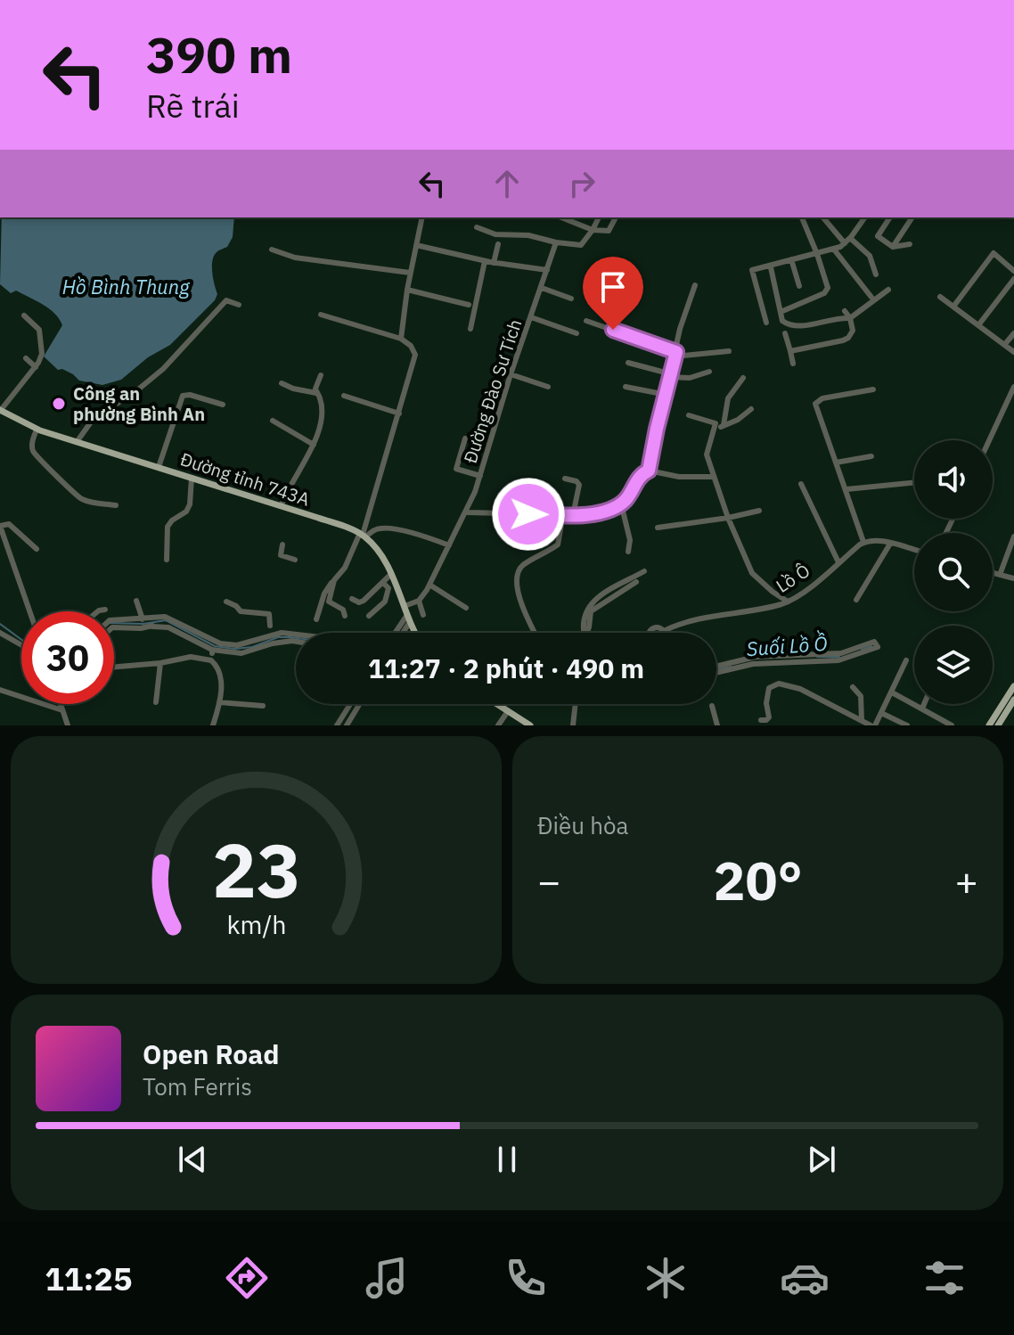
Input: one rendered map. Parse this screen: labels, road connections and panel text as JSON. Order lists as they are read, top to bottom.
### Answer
{
  "streets": {
    "main road": ["Đường tỉnh 743A"],
    "street": ["Đường Đào Sư Tích", "Lồ Ô"]
  },
  "water": ["Hồ Bình Thung", "Suối Lồ Ồ"],
  "places": ["Công an phường Bình An"],
  "page": {
    "turn": ["390 m", "Rẽ trái"],
    "limit": "30",
    "trip": "11:27 · 2 phút · 490 m",
    "tile": "Điều hòa",
    "heat": ["−", "20°", "+"],
    "song": ["Open Road", "Tom Ferris"],
    "tabs": "11:25",
    "gauge": ["23", "km/h"]
  }
}
